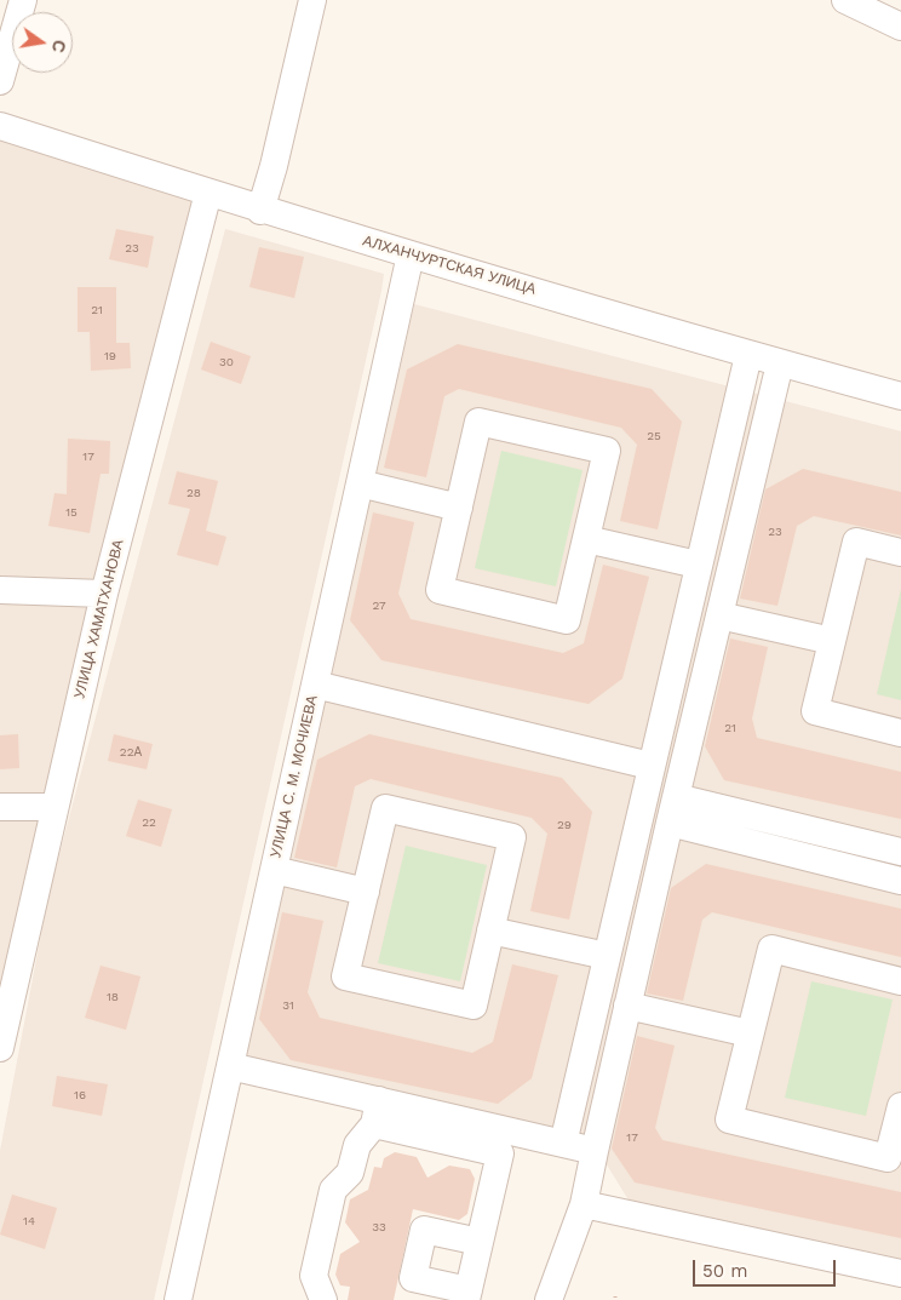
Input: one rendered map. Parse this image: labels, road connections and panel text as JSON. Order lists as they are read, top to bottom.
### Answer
{
  "streets": {
    "street": ["АЛХАНЧУРТСКАЯ УЛИЦА", "УЛИЦА ХАМАТХАНОВА", "УЛИЦА С. М. МОЧИЕВА"]
  },
  "crossings": [
    ["АЛХАНЧУРТСКАЯ УЛИЦА", "УЛИЦА ХАМАТХАНОВА"],
    ["АЛХАНЧУРТСКАЯ УЛИЦА", "УЛИЦА С. М. МОЧИЕВА"]
  ],
  "house_numbers": [
    "23",
    "21",
    "19",
    "30",
    "25",
    "17",
    "28",
    "15",
    "23",
    "27",
    "21",
    "22А",
    "22",
    "29",
    "18",
    "31",
    "16",
    "17",
    "14",
    "33"
  ],
  "scale_bar": "50 m",
  "north": "right"
}
